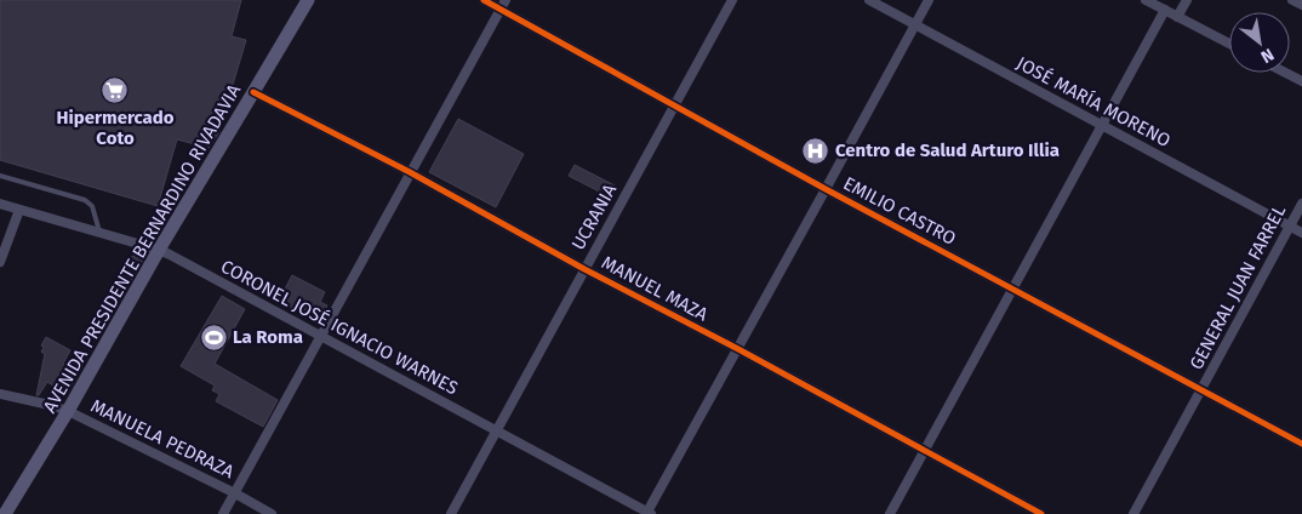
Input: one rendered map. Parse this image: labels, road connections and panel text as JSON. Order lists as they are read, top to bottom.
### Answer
{
  "streets": {
    "street": [
      "JOSÉ MARÍA MORENO",
      "EMILIO CASTRO",
      "UCRANIA",
      "AVENIDA PRESIDENTE BERNARDINO RIVADAVIA",
      "GENERAL JUAN FARREL",
      "MANUEL MAZA",
      "CORONEL JOSÉ IGNACIO WARNES",
      "MANUELA PEDRAZA"
    ]
  },
  "crossings": [
    ["JOSÉ MARÍA MORENO", "GENERAL JUAN FARREL"],
    ["EMILIO CASTRO", "UCRANIA"],
    ["EMILIO CASTRO", "GENERAL JUAN FARREL"],
    ["UCRANIA", "MANUEL MAZA"],
    ["UCRANIA", "CORONEL JOSÉ IGNACIO WARNES"],
    ["AVENIDA PRESIDENTE BERNARDINO RIVADAVIA", "MANUEL MAZA"],
    ["AVENIDA PRESIDENTE BERNARDINO RIVADAVIA", "CORONEL JOSÉ IGNACIO WARNES"],
    ["AVENIDA PRESIDENTE BERNARDINO RIVADAVIA", "MANUELA PEDRAZA"]
  ],
  "places": {
    "supermarket": ["Hipermercado Coto"],
    "hospital": ["Centro de Salud Arturo Illia"],
    "sports": ["La Roma"]
  },
  "north": "bottom right"
}
